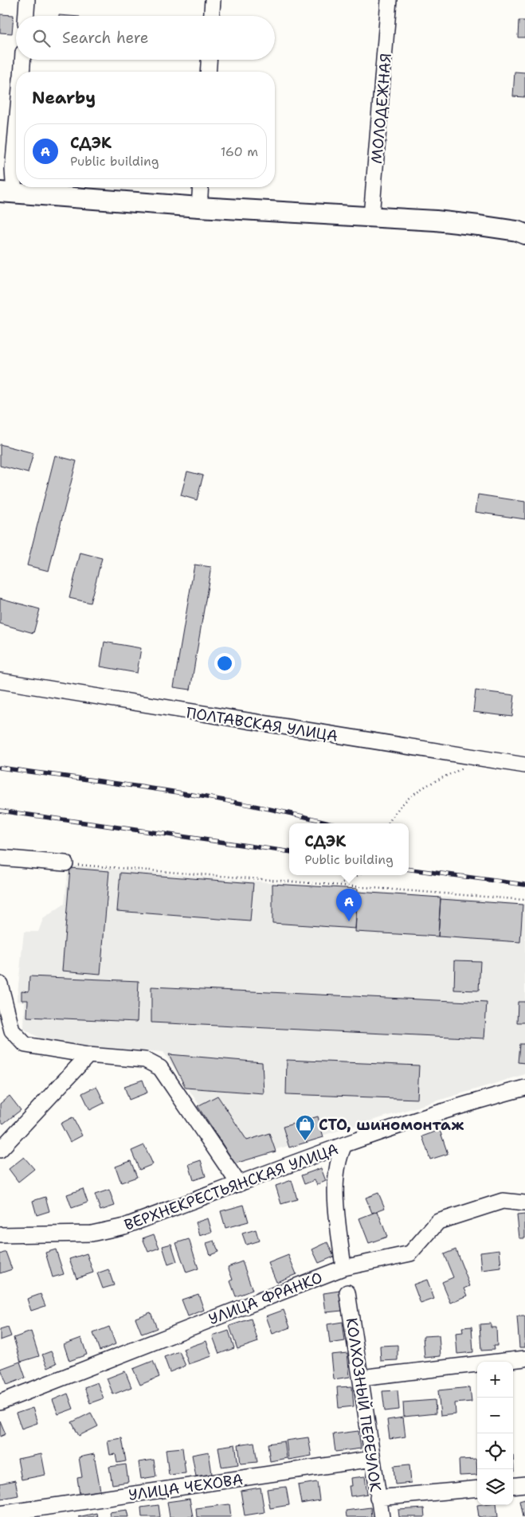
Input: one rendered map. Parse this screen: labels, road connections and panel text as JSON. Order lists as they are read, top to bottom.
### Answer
{
  "streets": {
    "street": [
      "МОЛОДЕЖНАЯ",
      "ПОЛТАВСКАЯ УЛИЦА",
      "ВЕРХНЕКРЕСТЬЯНСКАЯ УЛИЦА",
      "УЛИЦА ФРАНКО",
      "КОЛХОЗНЫЙ ПЕРЕУЛОК",
      "УЛИЦА ЧЕХОВА"
    ]
  },
  "crossings": [
    ["КОЛХОЗНЫЙ ПЕРЕУЛОК", "УЛИЦА ЧЕХОВА"]
  ],
  "places": {
    "shop": ["СТО, шиномонтаж"]
  },
  "page": {
    "search": "Search here",
    "heading": "Nearby",
    "list": [
      {
        "mark": "A",
        "name": "СДЭК",
        "note": "Public building",
        "value": "160 m"
      }
    ],
    "popup": ["СДЭК", "Public building"],
    "pins": "A",
    "map_buttons": ["+", "−"]
  }
}
